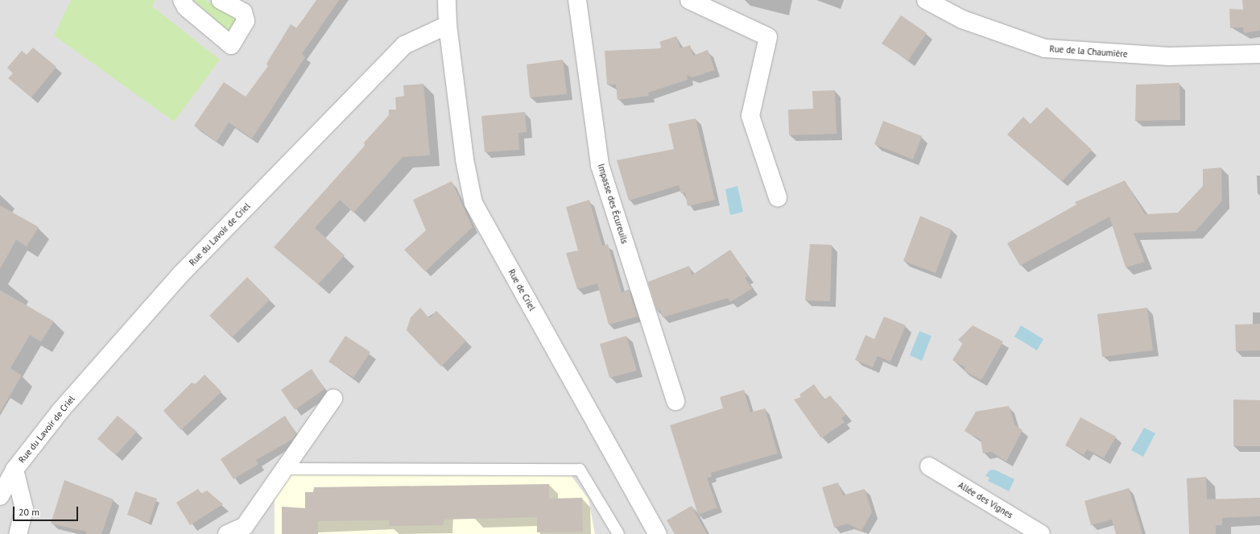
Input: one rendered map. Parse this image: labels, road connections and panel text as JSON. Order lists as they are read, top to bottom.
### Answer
{
  "streets": {
    "street": [
      "Rue de la Chaumière",
      "Impasse des Écureuils",
      "Rue du Lavoir de Criel",
      "Rue de Criel",
      "Allée des Vignes"
    ]
  },
  "crossings": [
    ["Rue du Lavoir de Criel", "Rue de Criel"]
  ],
  "scale_bar": "20 m"
}
